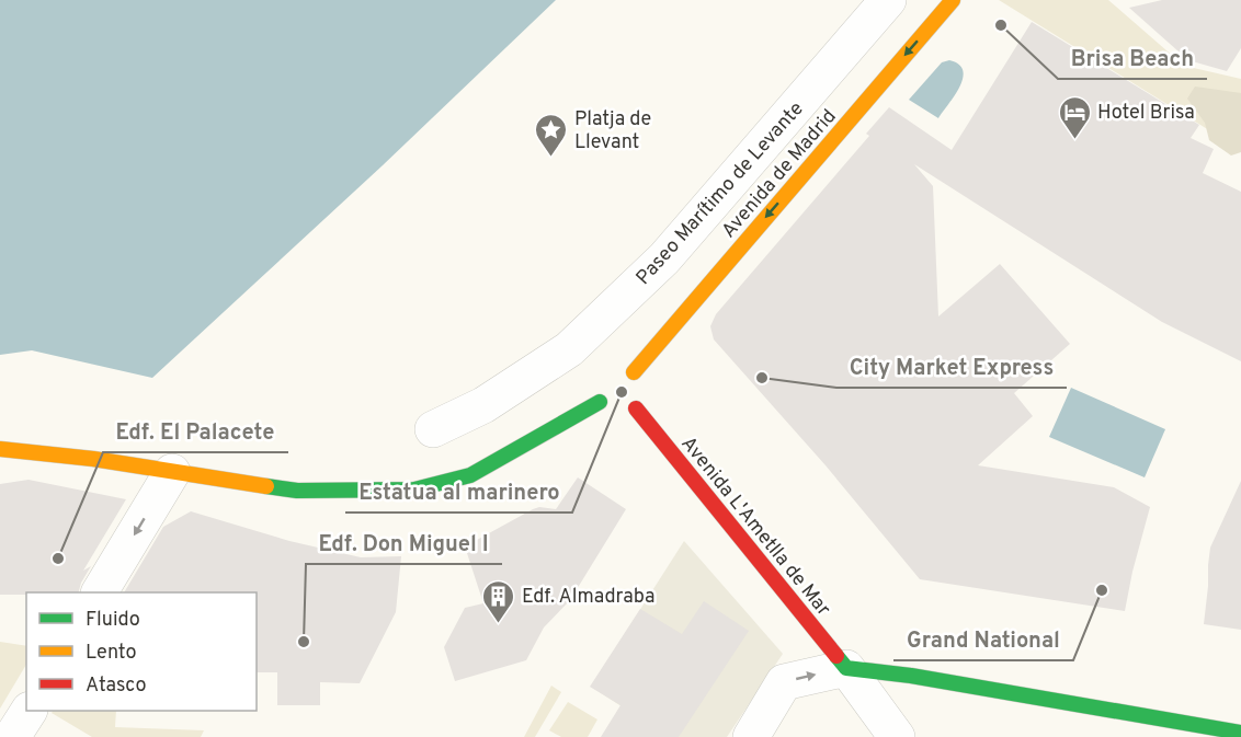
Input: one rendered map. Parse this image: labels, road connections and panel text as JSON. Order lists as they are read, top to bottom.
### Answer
{
  "streets": {
    "street": ["Avenida de Madrid", "Paseo Marítimo de Levante", "Avenida L'Ametlla de Mar"]
  },
  "crossings": [
    ["Avenida de Madrid", "Avenida L'Ametlla de Mar"]
  ],
  "one_way": ["Avenida de Madrid"],
  "places": {
    "other": [
      "Brisa Beach",
      "City Market Express",
      "Estatua al marinero",
      "Edf. El Palacete",
      "Grand National",
      "Edf. Don Miguel I"
    ],
    "hotel": ["Hotel Brisa"],
    "place": ["Platja de Llevant"],
    "building": ["Edf. Almadraba"]
  },
  "legend": ["Fluido", "Lento", "Atasco"]
}
